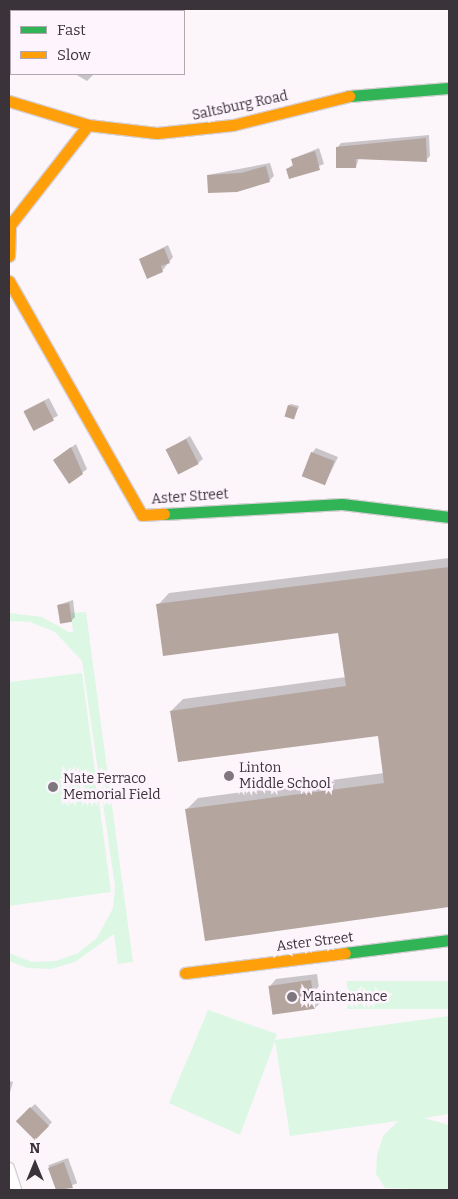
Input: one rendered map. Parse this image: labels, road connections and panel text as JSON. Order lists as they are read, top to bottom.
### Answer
{
  "streets": {
    "street": ["Saltsburg Road", "Aster Street"]
  },
  "places": ["Linton Middle School", "Nate Ferraco Memorial Field", "Maintenance"],
  "legend": ["Fast", "Slow"],
  "north": "top"
}
